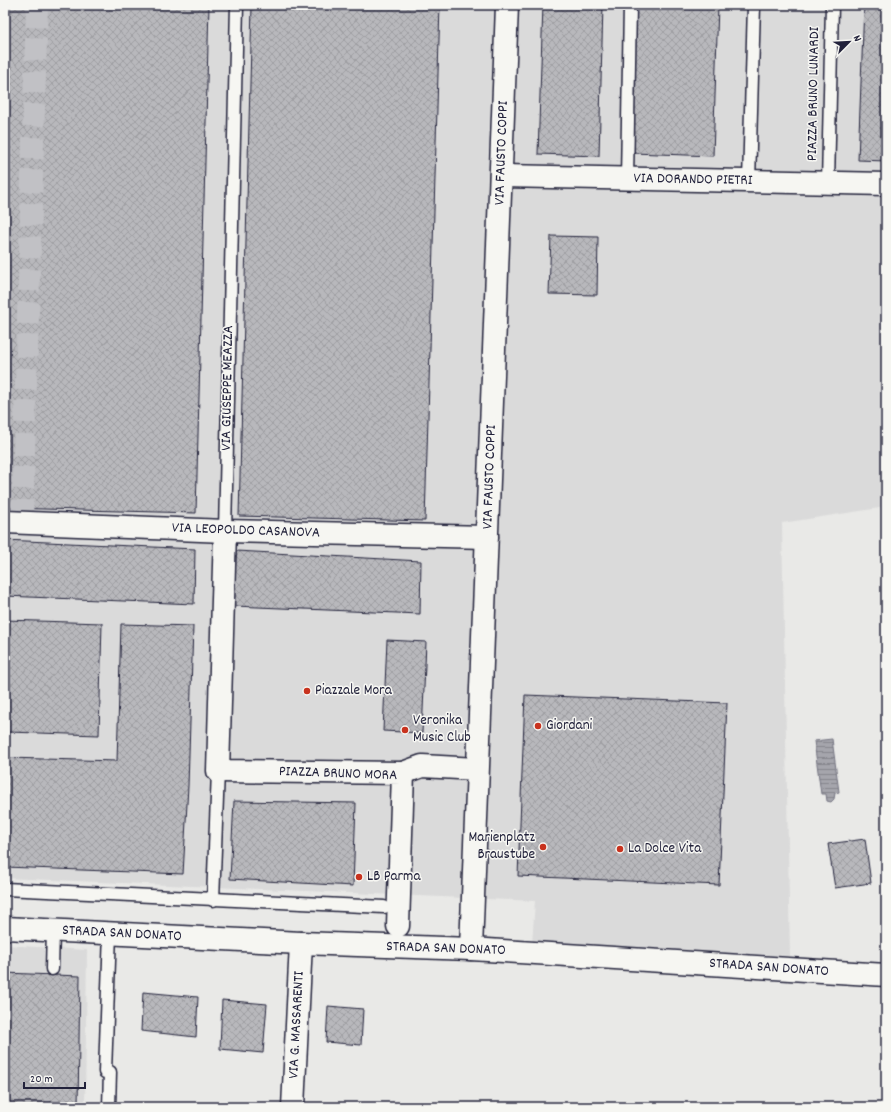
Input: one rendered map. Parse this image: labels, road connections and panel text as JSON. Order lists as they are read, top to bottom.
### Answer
{
  "streets": {
    "street": [
      "VIA FAUSTO COPPI",
      "VIA DORANDO PIETRI",
      "VIA GIUSEPPE MEAZZA",
      "VIA LEOPOLDO CASANOVA",
      "PIAZZA BRUNO MORA",
      "STRADA SAN DONATO",
      "VIA G. MASSARENTI"
    ],
    "lane": ["PIAZZA BRUNO LUNARDI"]
  },
  "crossings": [
    ["PIAZZA BRUNO LUNARDI", "VIA DORANDO PIETRI"],
    ["VIA FAUSTO COPPI", "VIA DORANDO PIETRI"],
    ["VIA FAUSTO COPPI", "VIA LEOPOLDO CASANOVA"],
    ["VIA FAUSTO COPPI", "STRADA SAN DONATO"],
    ["VIA GIUSEPPE MEAZZA", "VIA LEOPOLDO CASANOVA"],
    ["VIA GIUSEPPE MEAZZA", "PIAZZA BRUNO MORA"],
    ["STRADA SAN DONATO", "VIA G. MASSARENTI"]
  ],
  "places": [
    "Piazzale Mora",
    "Giordani",
    "Veronika Music Club",
    "Marienplatz Braustube",
    "La Dolce Vita",
    "LB Parma"
  ],
  "scale_bar": "20 m",
  "north": "top right"
}
